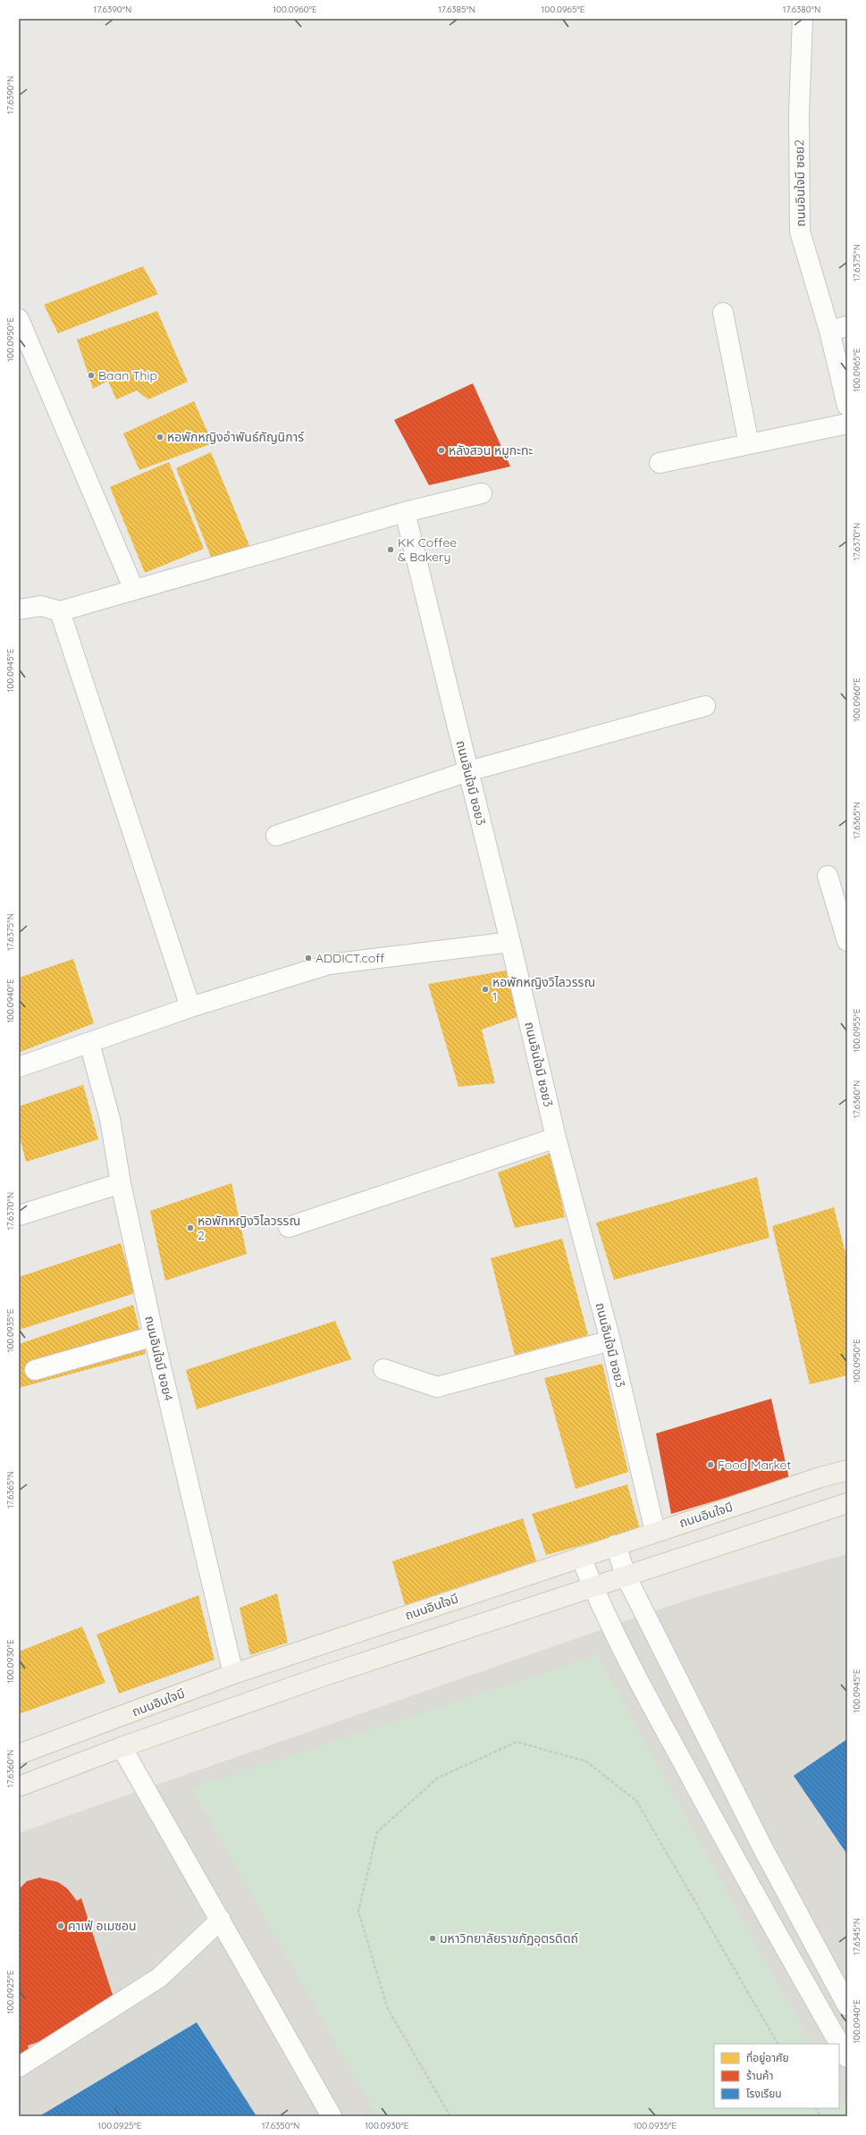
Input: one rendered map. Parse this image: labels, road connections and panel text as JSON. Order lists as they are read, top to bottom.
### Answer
{
  "streets": {
    "main road": ["ถนนอินใจมี"],
    "street": ["ถนนอินใจมี ซอย2", "ถนนอินใจมี ซอย3", "ถนนอินใจมี ซอย4"]
  },
  "crossings": [
    ["ถนนอินใจมี ซอย3", "ถนนอินใจมี"],
    ["ถนนอินใจมี ซอย4", "ถนนอินใจมี"]
  ],
  "places": [
    "Baan Thip",
    "หอพักหญิงอำพันธ์กัญนิการ์",
    "หลังสวน หมูกะทะ",
    "KK Coffee & Bakery",
    "ADDICT.coff",
    "หอพักหญิงวิไลวรรณ 1",
    "หอพักหญิงวิไลวรรณ 2",
    "Food Market",
    "คาเฟ่ อเมซอน",
    "มหาวิทยาลัยราชภัฏอุตรดิตถ์"
  ],
  "legend": ["ที่อยู่อาศัย", "ร้านค้า", "โรงเรียน"],
  "coordinates": [
    "17.6390°N",
    "100.0960°E",
    "17.6385°N",
    "100.0965°E",
    "17.6380°N",
    "17.6375°N",
    "100.0950°E",
    "17.6370°N",
    "100.0945°E",
    "17.6365°N",
    "100.0940°E",
    "100.0955°E",
    "17.6360°N",
    "100.0935°E",
    "100.0930°E",
    "17.6345°N",
    "100.0925°E",
    "17.6350°N"
  ]
}
